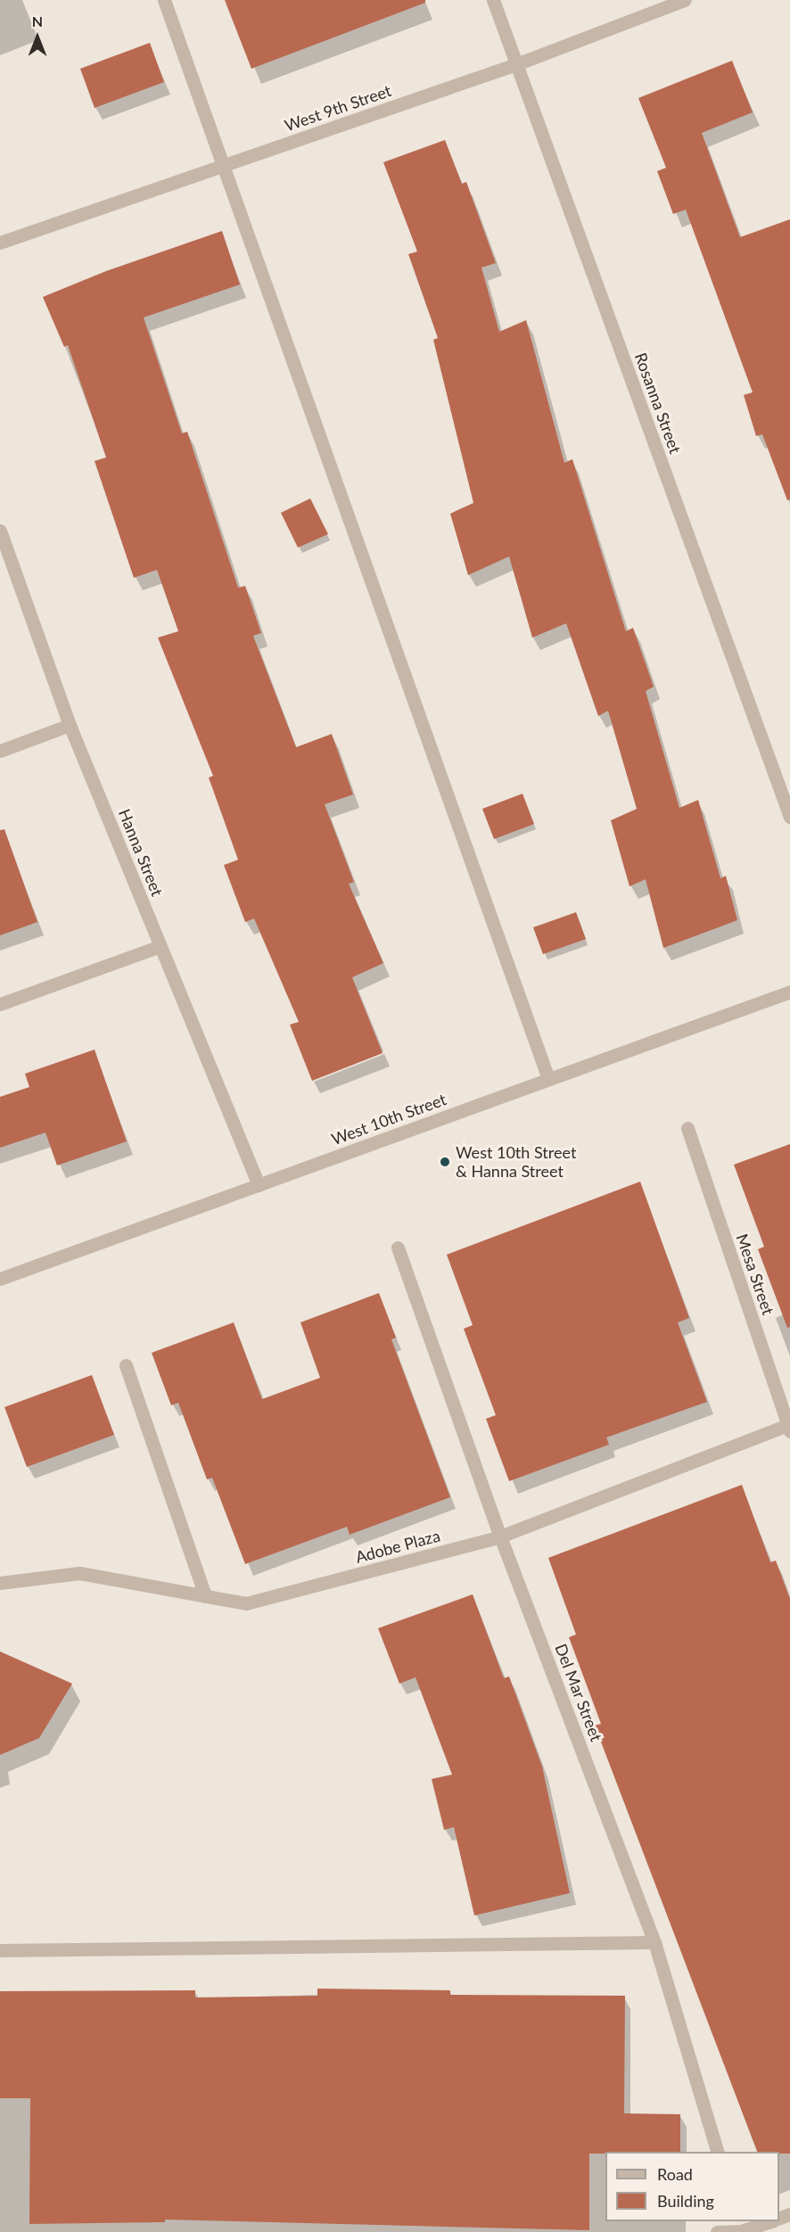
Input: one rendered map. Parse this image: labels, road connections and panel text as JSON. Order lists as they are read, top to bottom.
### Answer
{
  "streets": {
    "street": [
      "West 9th Street",
      "Rosanna Street",
      "Hanna Street",
      "West 10th Street",
      "Mesa Street",
      "Adobe Plaza",
      "Del Mar Street"
    ]
  },
  "crossings": [
    ["West 9th Street", "Rosanna Street"],
    ["Hanna Street", "West 10th Street"],
    ["Mesa Street", "Adobe Plaza"],
    ["Adobe Plaza", "Del Mar Street"]
  ],
  "places": ["West 10th Street & Hanna Street"],
  "legend": ["Road", "Building"],
  "north": "top"
}
